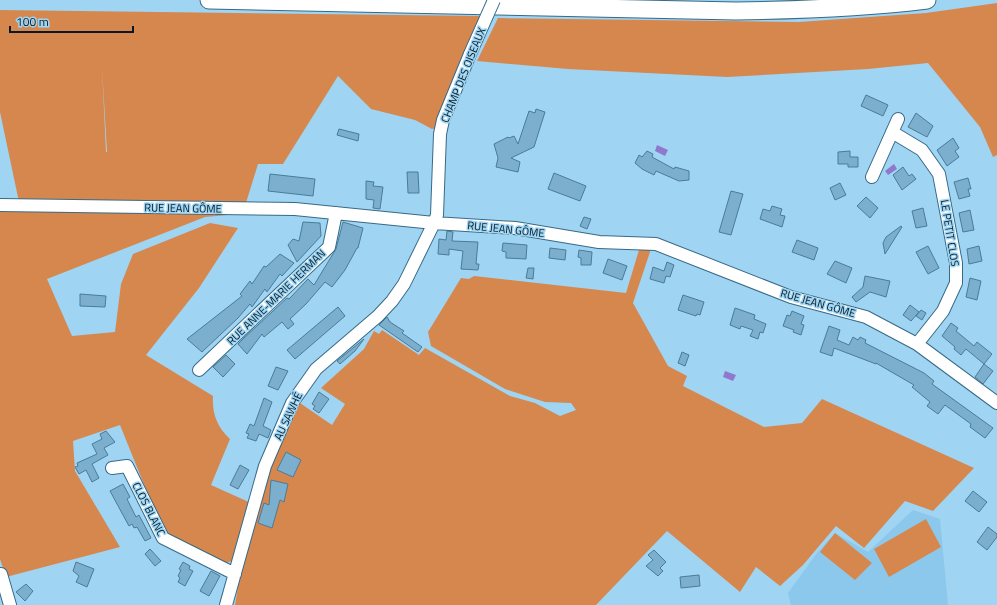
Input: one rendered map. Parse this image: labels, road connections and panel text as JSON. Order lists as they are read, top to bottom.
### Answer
{
  "streets": {
    "street": [
      "CHAMP DES OISEAUX",
      "RUE JEAN GÔME",
      "LE PETIT CLOS",
      "RUE ANNE-MARIE HERMAN",
      "AU SAWHÉ",
      "CLOS BLANC"
    ]
  },
  "crossings": [
    ["CHAMP DES OISEAUX", "RUE JEAN GÔME"],
    ["CHAMP DES OISEAUX", "AU SAWHÉ"],
    ["RUE JEAN GÔME", "LE PETIT CLOS"],
    ["RUE JEAN GÔME", "RUE ANNE-MARIE HERMAN"],
    ["RUE JEAN GÔME", "AU SAWHÉ"],
    ["AU SAWHÉ", "CLOS BLANC"]
  ],
  "scale_bar": "100 m"
}
